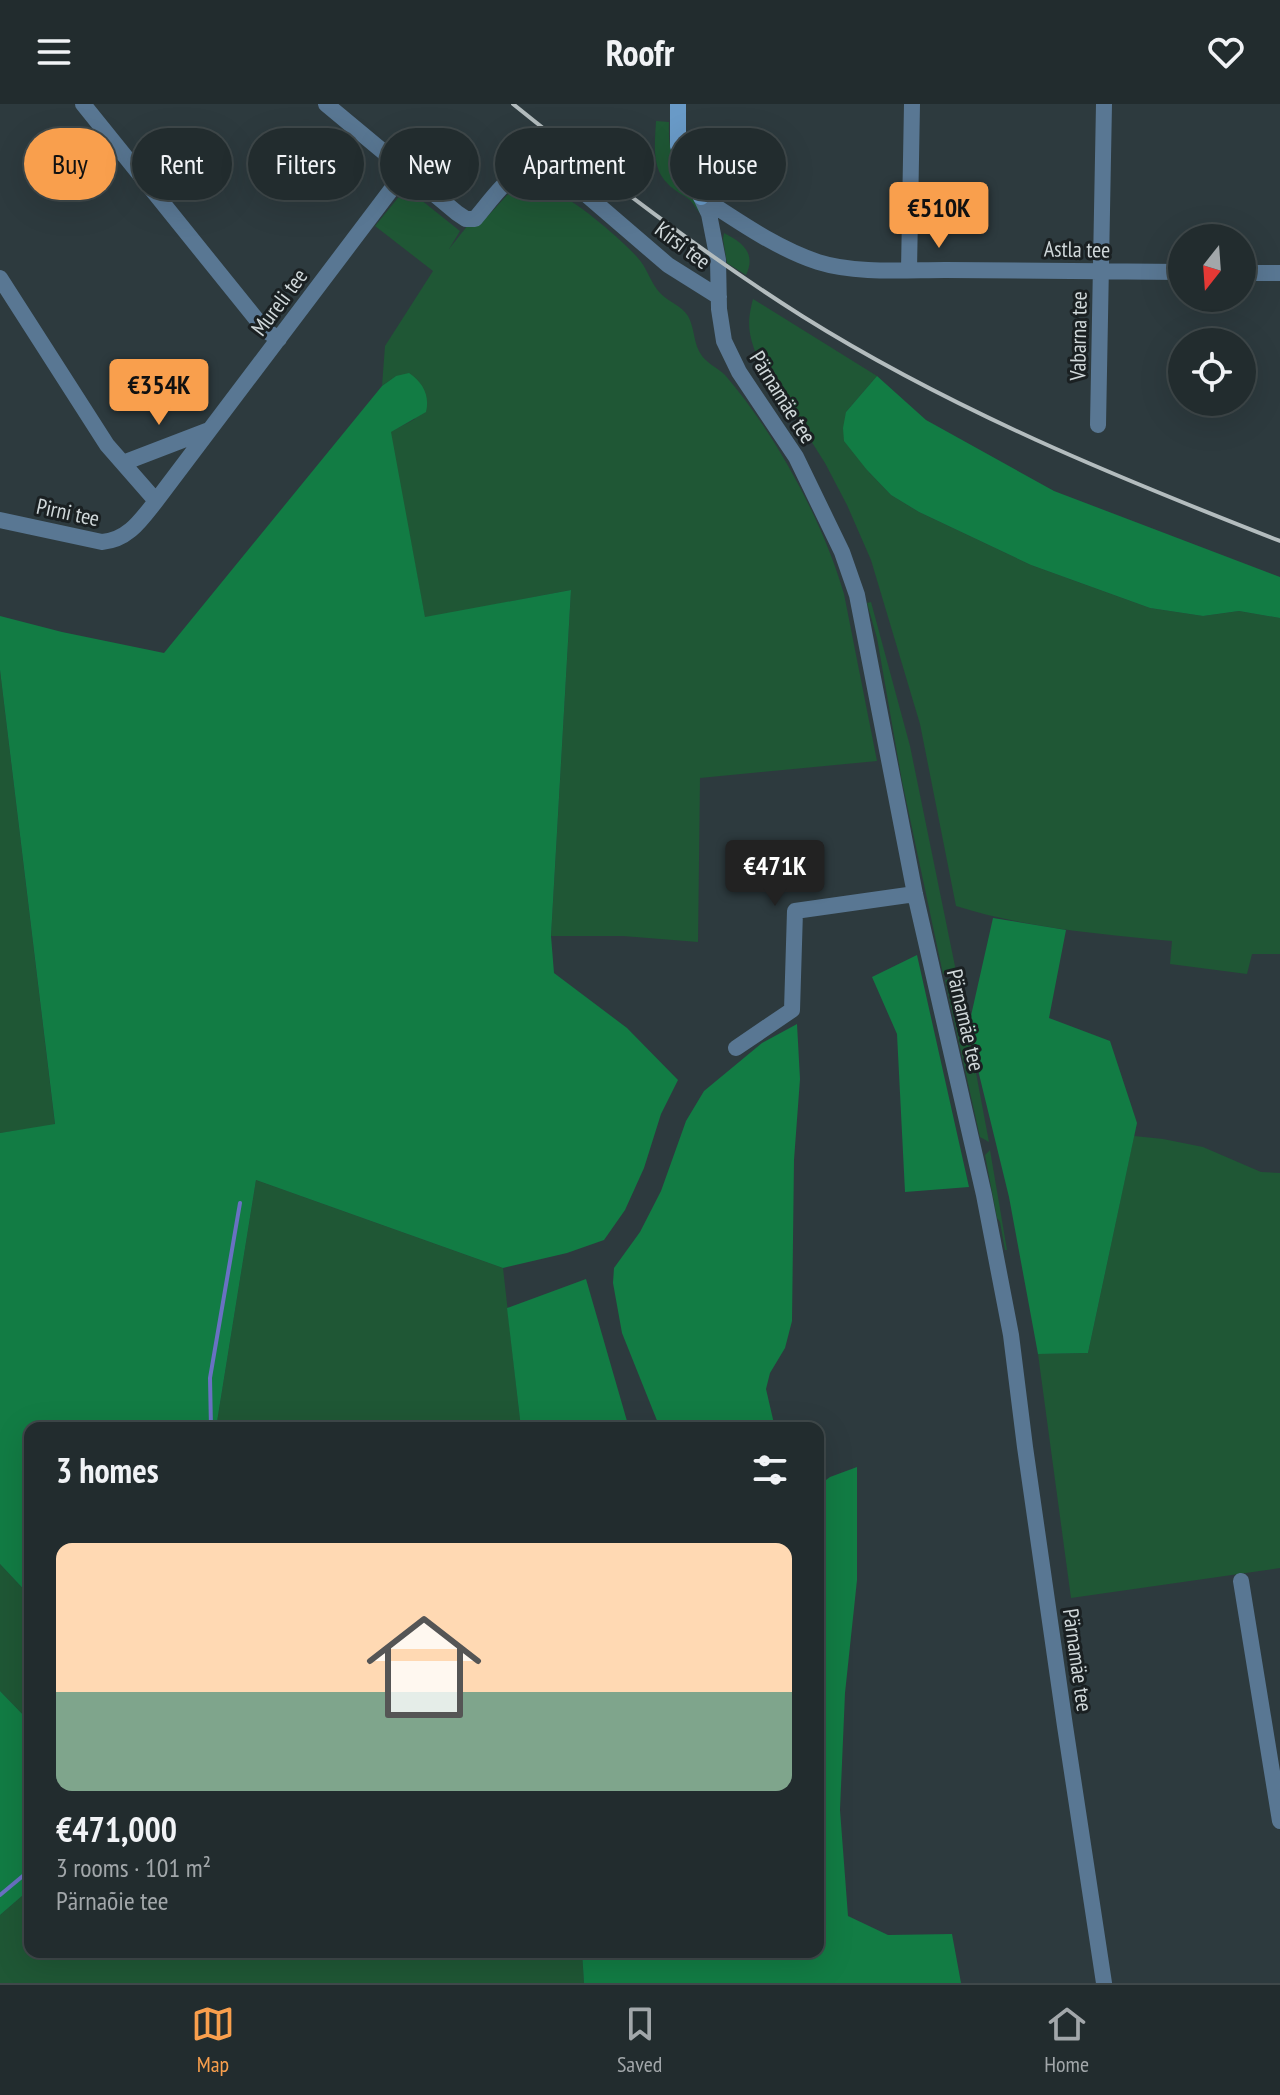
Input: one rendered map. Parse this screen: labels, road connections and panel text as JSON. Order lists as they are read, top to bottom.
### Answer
{
  "streets": {
    "main road": ["Pärnamäe tee"],
    "street": [
      "Kirsi tee",
      "Astla tee",
      "Mureli tee",
      "Vabarna tee",
      "Pirni tee"
    ]
  },
  "crossings": [
    ["Kirsi tee", "Pärnamäe tee"],
    ["Astla tee", "Vabarna tee"],
    ["Mureli tee", "Pirni tee"]
  ],
  "north": "bottom",
  "page": {
    "header": "Roofr",
    "chip": [
      "Buy",
      "Rent",
      "Filters",
      "New",
      "Apartment",
      "House"
    ],
    "price": ["€510K", "€354K", "€471K"],
    "heading": "3 homes",
    "list": [
      {
        "name": "€471,000",
        "note": "3 rooms · 101 m² · Pärnaõie tee"
      }
    ],
    "tabs": ["Map", "Saved", "Home"]
  }
}
